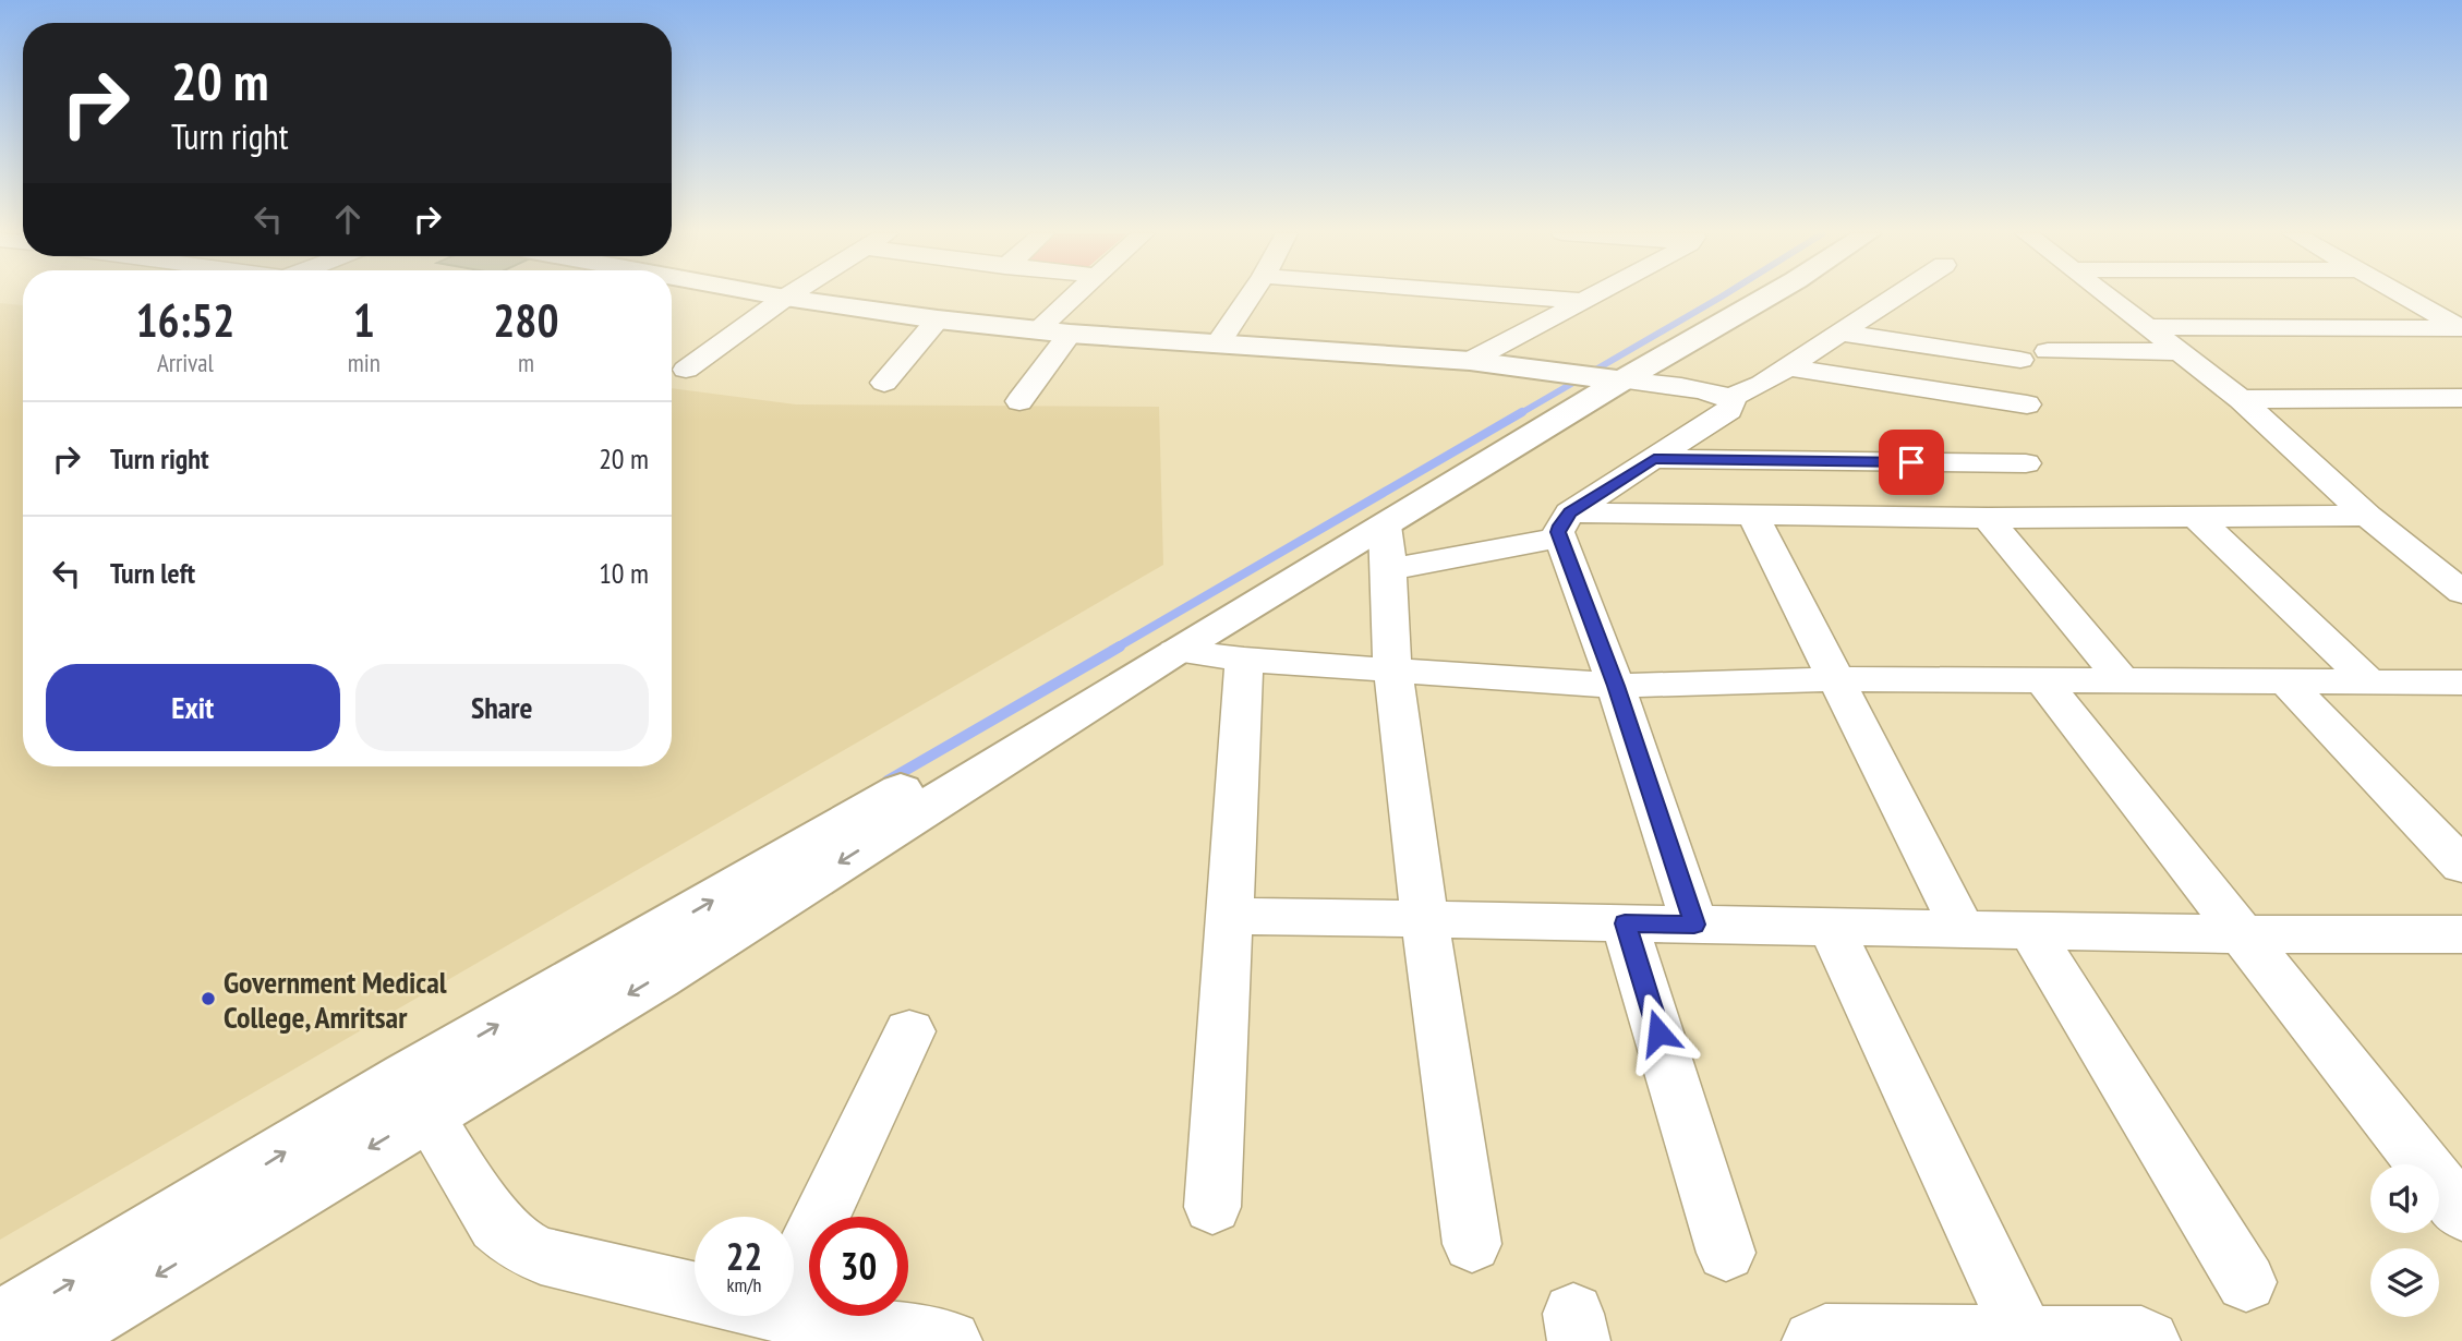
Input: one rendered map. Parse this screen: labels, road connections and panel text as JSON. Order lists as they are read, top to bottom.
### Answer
{
  "places": ["Government Medical College, Amritsar"],
  "page": {
    "turn": ["20 m", "Turn right"],
    "eta": [
      "16:52",
      "Arrival",
      "1",
      "min",
      "280",
      "m"
    ],
    "list": [
      {
        "name": "Turn right",
        "value": "20 m"
      },
      {
        "name": "Turn left",
        "value": "10 m"
      }
    ],
    "buttons": ["Exit", "Share"],
    "speed": "22 km/h",
    "limit": "30"
  }
}
